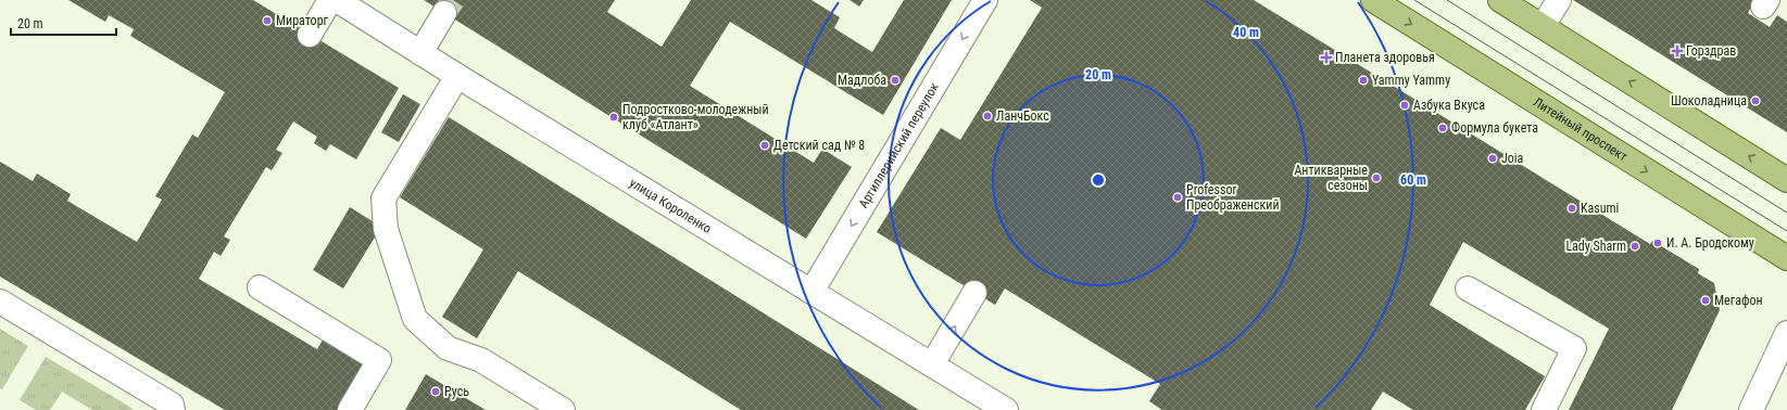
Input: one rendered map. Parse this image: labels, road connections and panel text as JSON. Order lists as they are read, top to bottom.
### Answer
{
  "streets": {
    "main road": ["Литейный проспект"],
    "street": ["Артиллерийский переулок", "улица Короленко"]
  },
  "crossings": [
    ["Артиллерийский переулок", "улица Короленко"]
  ],
  "one_way": ["Артиллерийский переулок"],
  "places": {
    "other": [
      "Мираторг",
      "Мадлоба",
      "Yammy Yammy",
      "Шоколадница",
      "Азбука Вкуса",
      "ЛанчБокс",
      "Подростково-молодежный клуб «Атлант»",
      "Формула букета",
      "Детский сад № 8",
      "Joia",
      "Антикварные сезоны",
      "Professor Преображенский",
      "Kasumi",
      "И. А. Бродскому",
      "Lady Sharm",
      "Мегафон",
      "Русь"
    ],
    "health": ["Горздрав", "Планета здоровья"]
  },
  "scale_bar": "20 m",
  "rings": ["40 m", "20 m", "60 m"]
}
